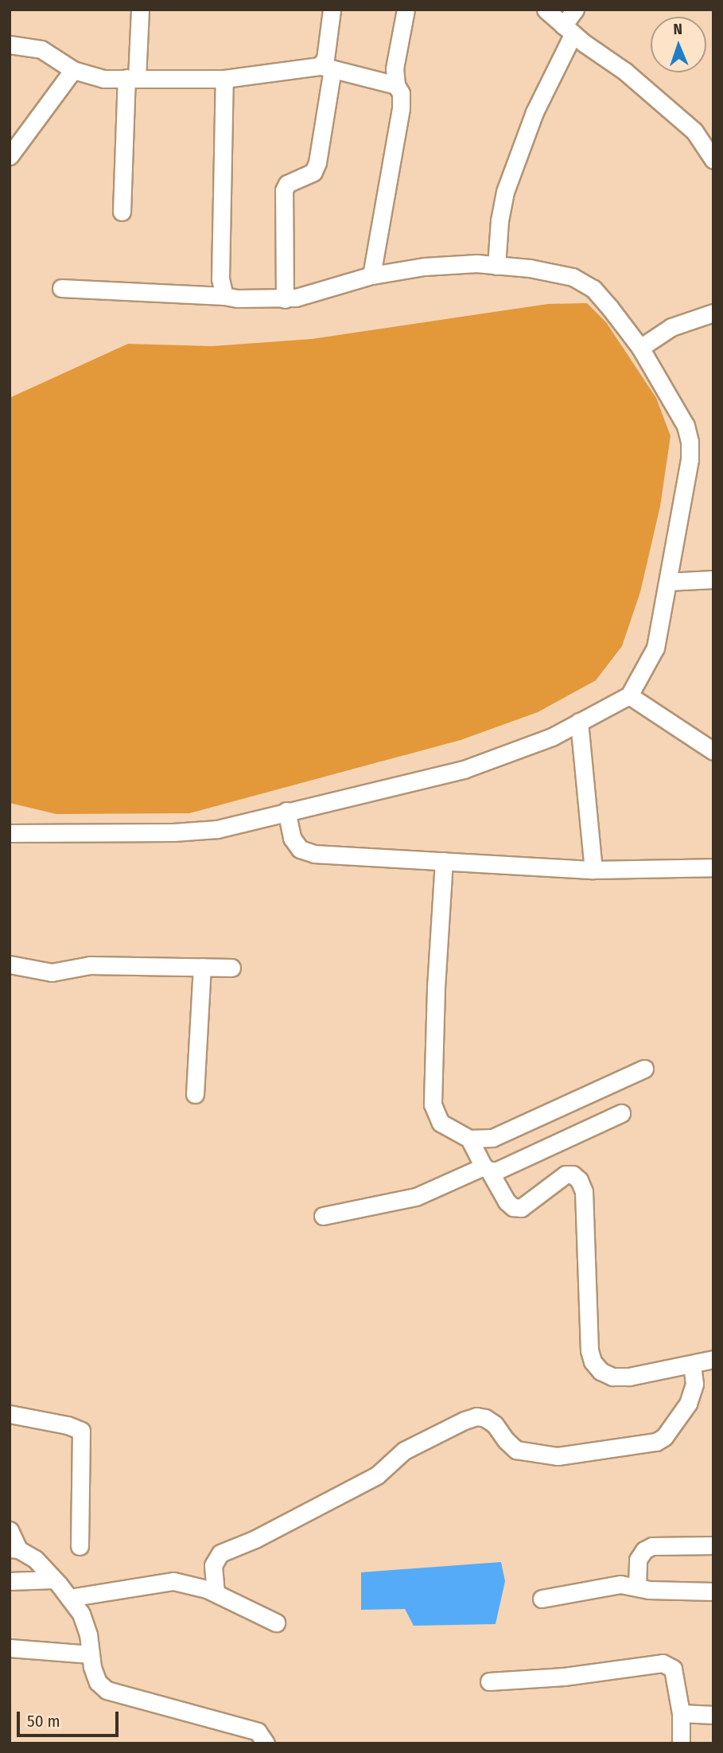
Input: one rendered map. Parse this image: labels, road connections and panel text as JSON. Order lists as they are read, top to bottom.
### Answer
{
  "scale_bar": "50 m",
  "north": "top"
}
